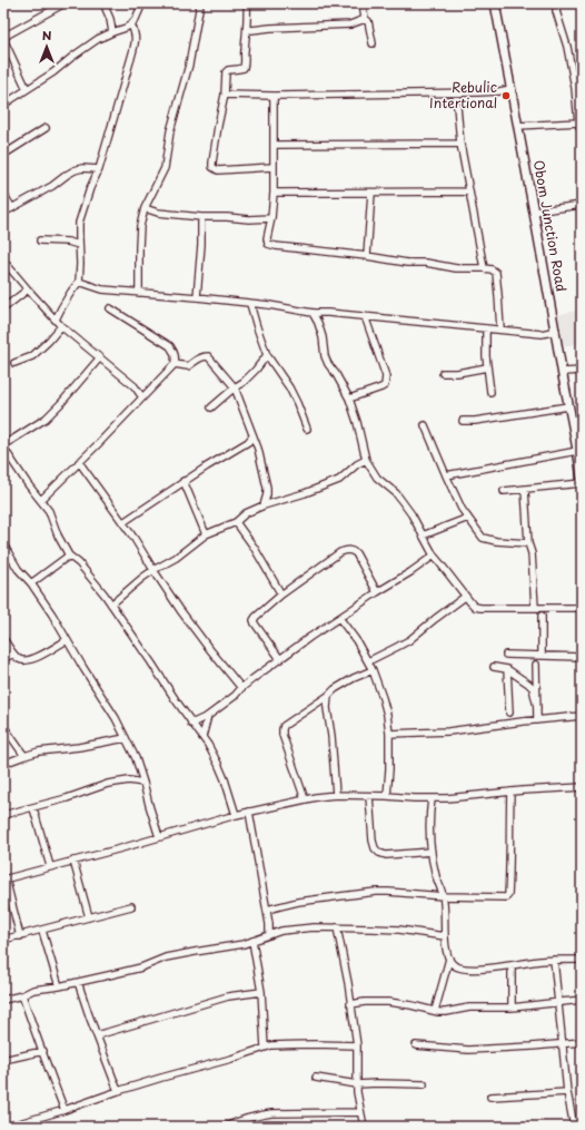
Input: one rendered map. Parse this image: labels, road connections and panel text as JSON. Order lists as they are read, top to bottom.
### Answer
{
  "streets": {
    "main road": ["Obom Junction Road"]
  },
  "places": ["Rebulic Intertional"],
  "north": "top"
}
